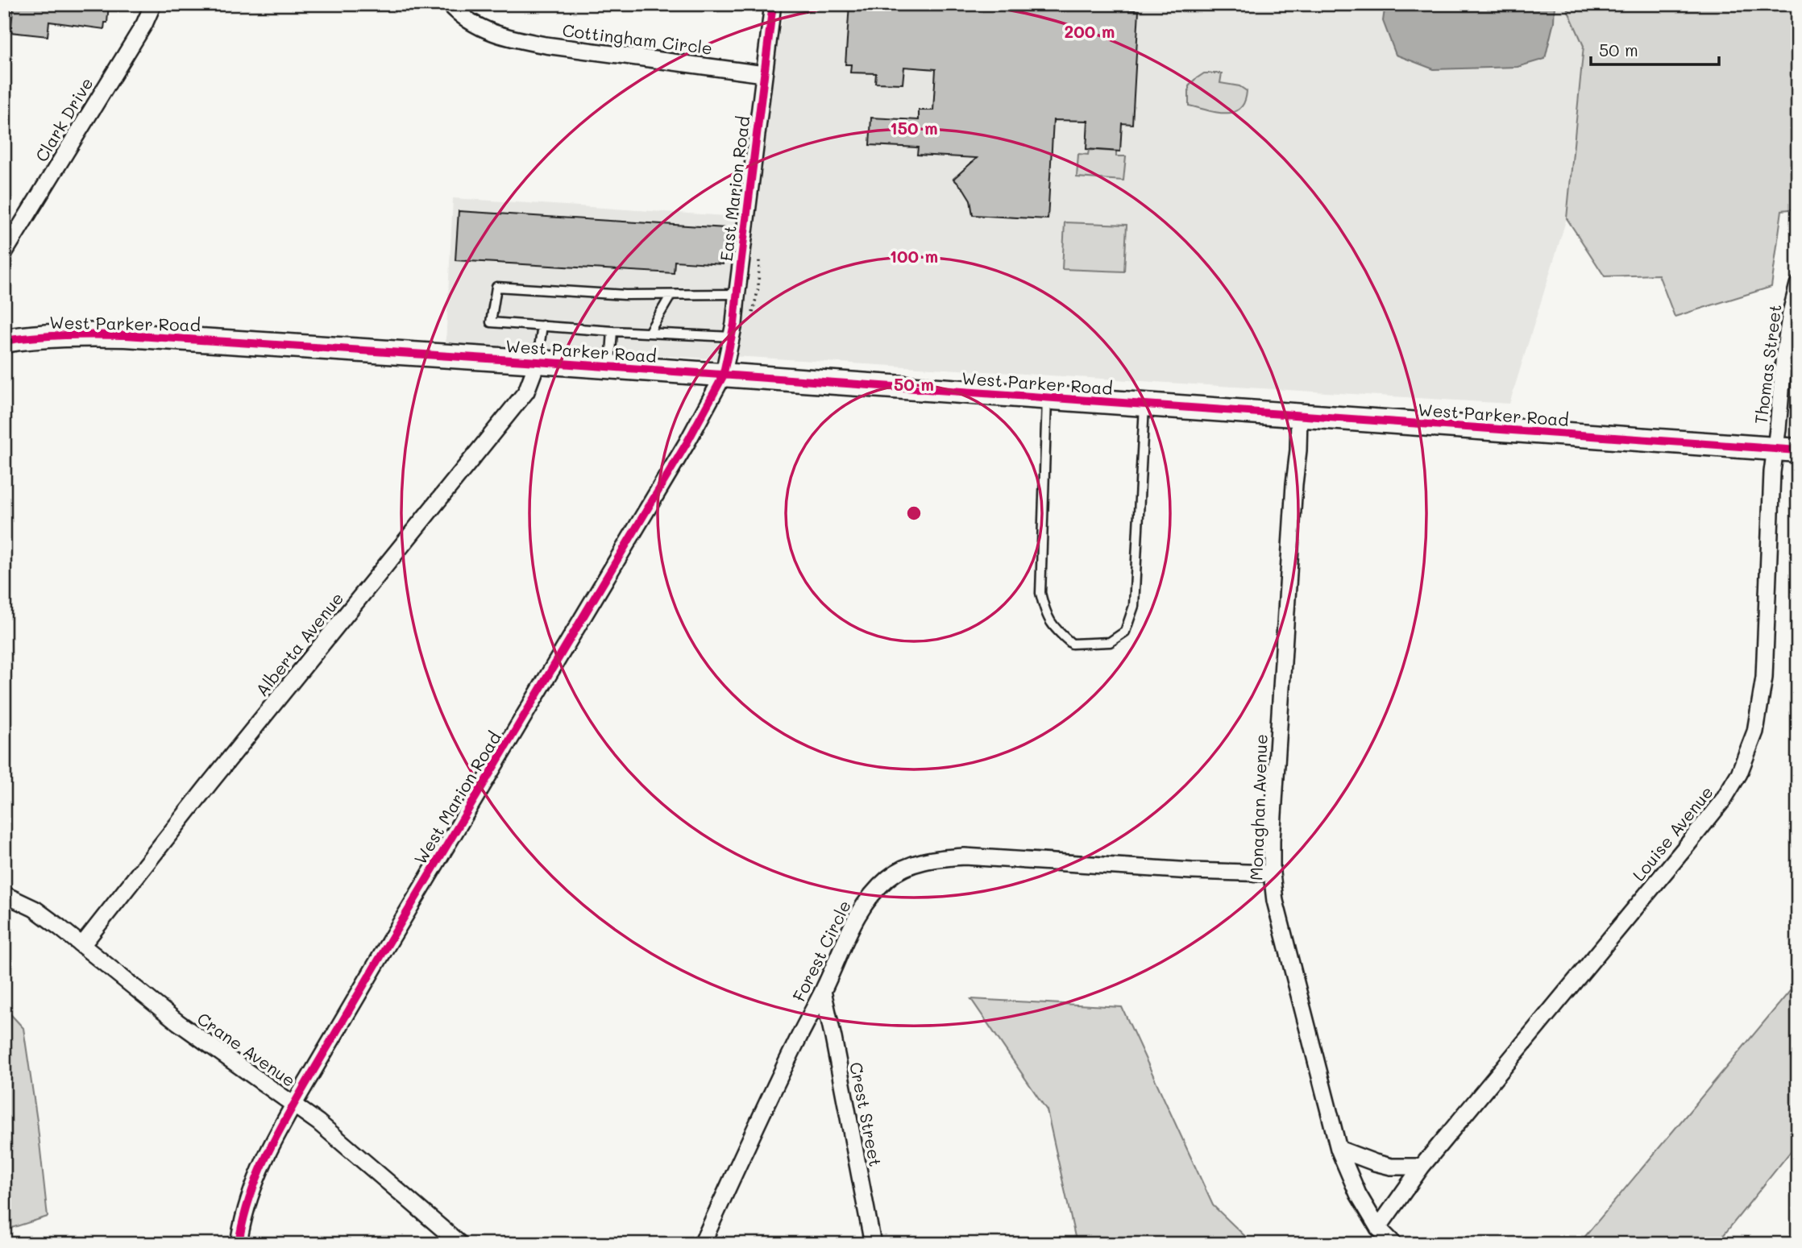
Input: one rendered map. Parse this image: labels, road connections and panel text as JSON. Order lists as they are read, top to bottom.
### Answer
{
  "streets": {
    "street": [
      "Cottingham Circle",
      "Clark Drive",
      "East Marion Road",
      "West Parker Road",
      "Thomas Street",
      "Alberta Avenue",
      "West Marion Road",
      "Monaghan Avenue",
      "Louise Avenue",
      "Forest Circle",
      "Crane Avenue",
      "Crest Street"
    ]
  },
  "crossings": [
    ["Cottingham Circle", "East Marion Road"],
    ["East Marion Road", "West Parker Road"],
    ["East Marion Road", "West Marion Road"],
    ["West Parker Road", "Thomas Street"],
    ["West Parker Road", "Alberta Avenue"],
    ["West Parker Road", "West Marion Road"],
    ["West Parker Road", "Monaghan Avenue"],
    ["West Parker Road", "Louise Avenue"],
    ["Thomas Street", "Louise Avenue"],
    ["Alberta Avenue", "Crane Avenue"],
    ["West Marion Road", "Crane Avenue"],
    ["Monaghan Avenue", "Louise Avenue"],
    ["Monaghan Avenue", "Forest Circle"],
    ["Forest Circle", "Crest Street"]
  ],
  "scale_bar": "50 m",
  "rings": [
    "200 m",
    "150 m",
    "100 m",
    "50 m"
  ]
}
